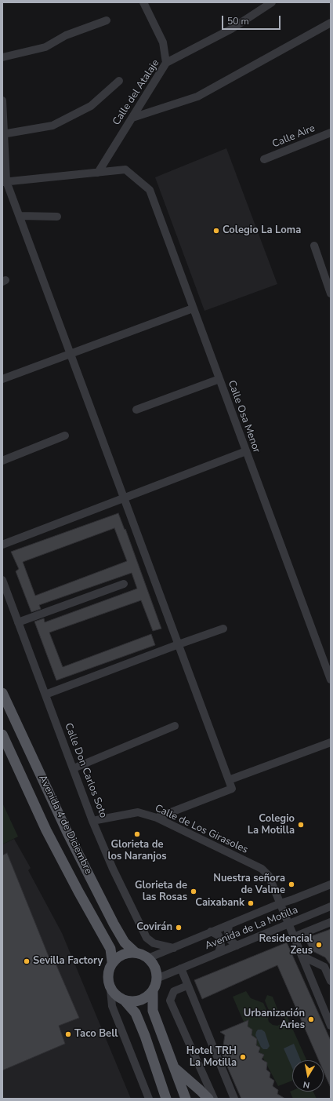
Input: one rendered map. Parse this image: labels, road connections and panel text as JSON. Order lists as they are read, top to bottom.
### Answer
{
  "streets": {
    "main road": ["Avenida 4 de Diciembre"],
    "street": [
      "Calle del Atalaje",
      "Calle Aire",
      "Calle Osa Menor",
      "Calle Don Carlos Soto",
      "Calle de Los Girasoles",
      "Avenida de La Motilla"
    ]
  },
  "crossings": [
    ["Calle del Atalaje", "Calle Osa Menor"],
    ["Calle Don Carlos Soto", "Calle de Los Girasoles"],
    ["Calle Don Carlos Soto", "Avenida de La Motilla"],
    ["Avenida 4 de Diciembre", "Avenida de La Motilla"],
    ["Calle de Los Girasoles", "Avenida de La Motilla"]
  ],
  "places": [
    "Colegio La Loma",
    "Colegio La Motilla",
    "Glorieta de los Naranjos",
    "Nuestra señora de Valme",
    "Glorieta de las Rosas",
    "Caixabank",
    "Covirán",
    "Residencial Zeus",
    "Sevilla Factory",
    "Urbanización Aries",
    "Taco Bell",
    "Hotel TRH La Motilla"
  ],
  "scale_bar": "50 m",
  "north": "bottom"
}
